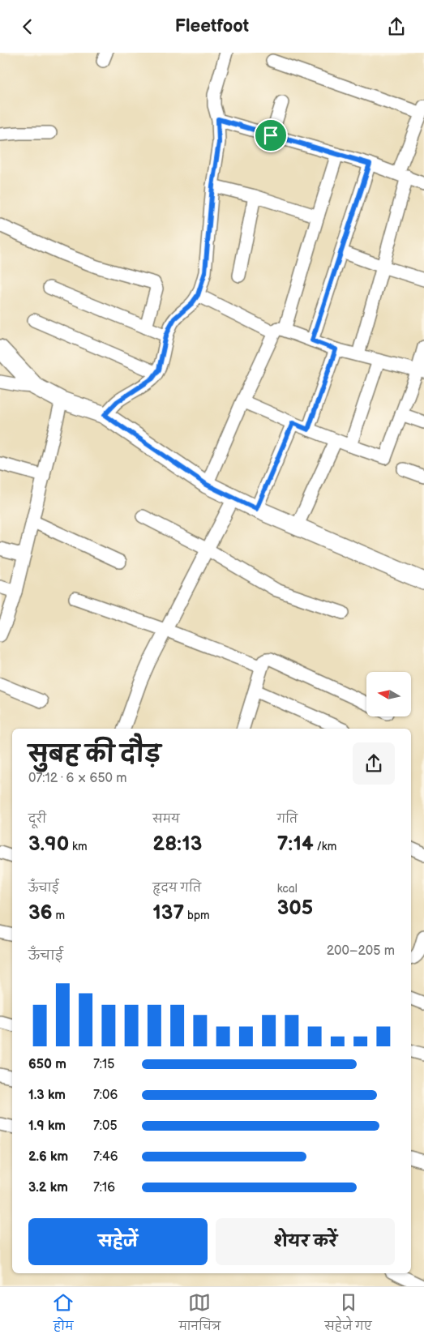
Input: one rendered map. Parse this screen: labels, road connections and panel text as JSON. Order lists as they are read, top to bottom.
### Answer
{
  "north": "left",
  "page": {
    "header": "Fleetfoot",
    "heading": ["सुबह की दौड़", "07:12 · 6 × 650 m"],
    "stats": [
      ["दूरी", "3.90 km"],
      ["समय", "28:13"],
      ["गति", "7:14 /km"],
      ["ऊँचाई", "36 m"],
      ["हृदय गति", "137 bpm"],
      ["kcal", "305"]
    ],
    "chart": ["ऊँचाई", "200–205 m"],
    "list": [
      {
        "name": "650 m",
        "note": "7:15"
      },
      {
        "name": "1.3 km",
        "note": "7:06"
      },
      {
        "name": "1.9 km",
        "note": "7:05"
      },
      {
        "name": "2.6 km",
        "note": "7:46"
      },
      {
        "name": "3.2 km",
        "note": "7:16"
      }
    ],
    "buttons": ["सहेजें", "शेयर करें"],
    "tabs": ["होम", "मानचित्र", "सहेजे गए"]
  }
}
